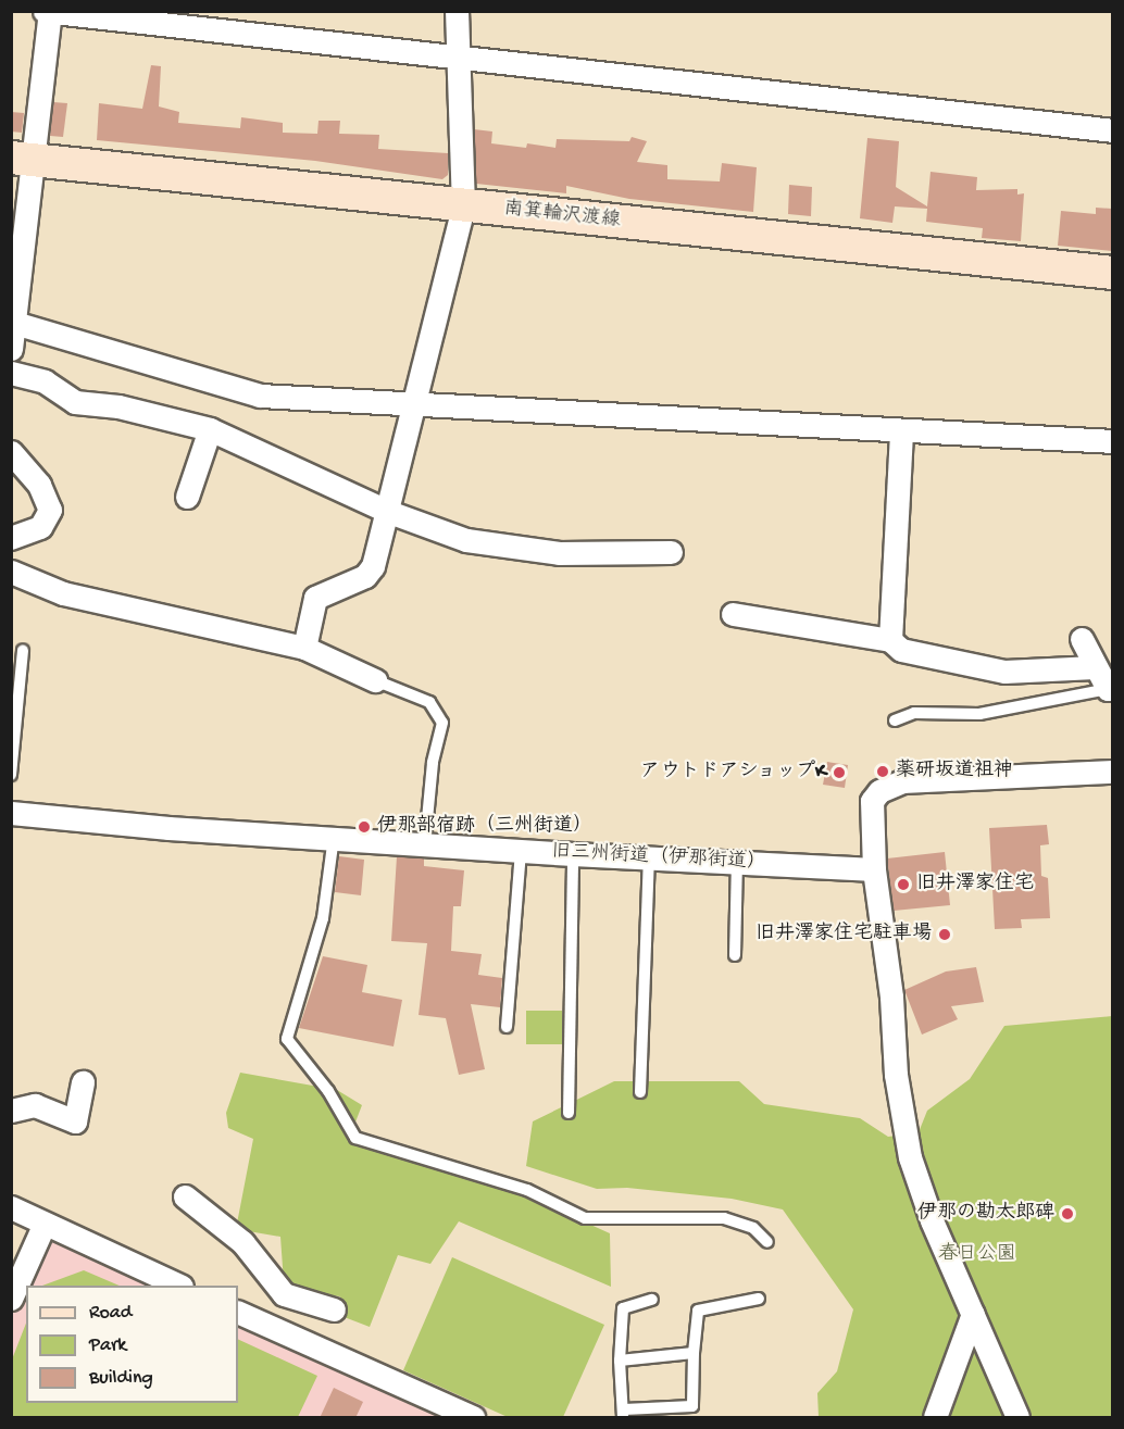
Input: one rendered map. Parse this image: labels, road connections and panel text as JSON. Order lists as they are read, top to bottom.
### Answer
{
  "streets": {
    "main road": ["南箕輪沢渡線"],
    "street": ["旧三州街道（伊那街道）"]
  },
  "parks": ["春日公園"],
  "places": [
    "薬研坂道祖神",
    "アウトドアショップK",
    "伊那部宿跡（三州街道）",
    "旧井澤家住宅",
    "旧井澤家住宅駐車場",
    "伊那の勘太郎碑"
  ],
  "legend": ["Road", "Park", "Building"]
}
